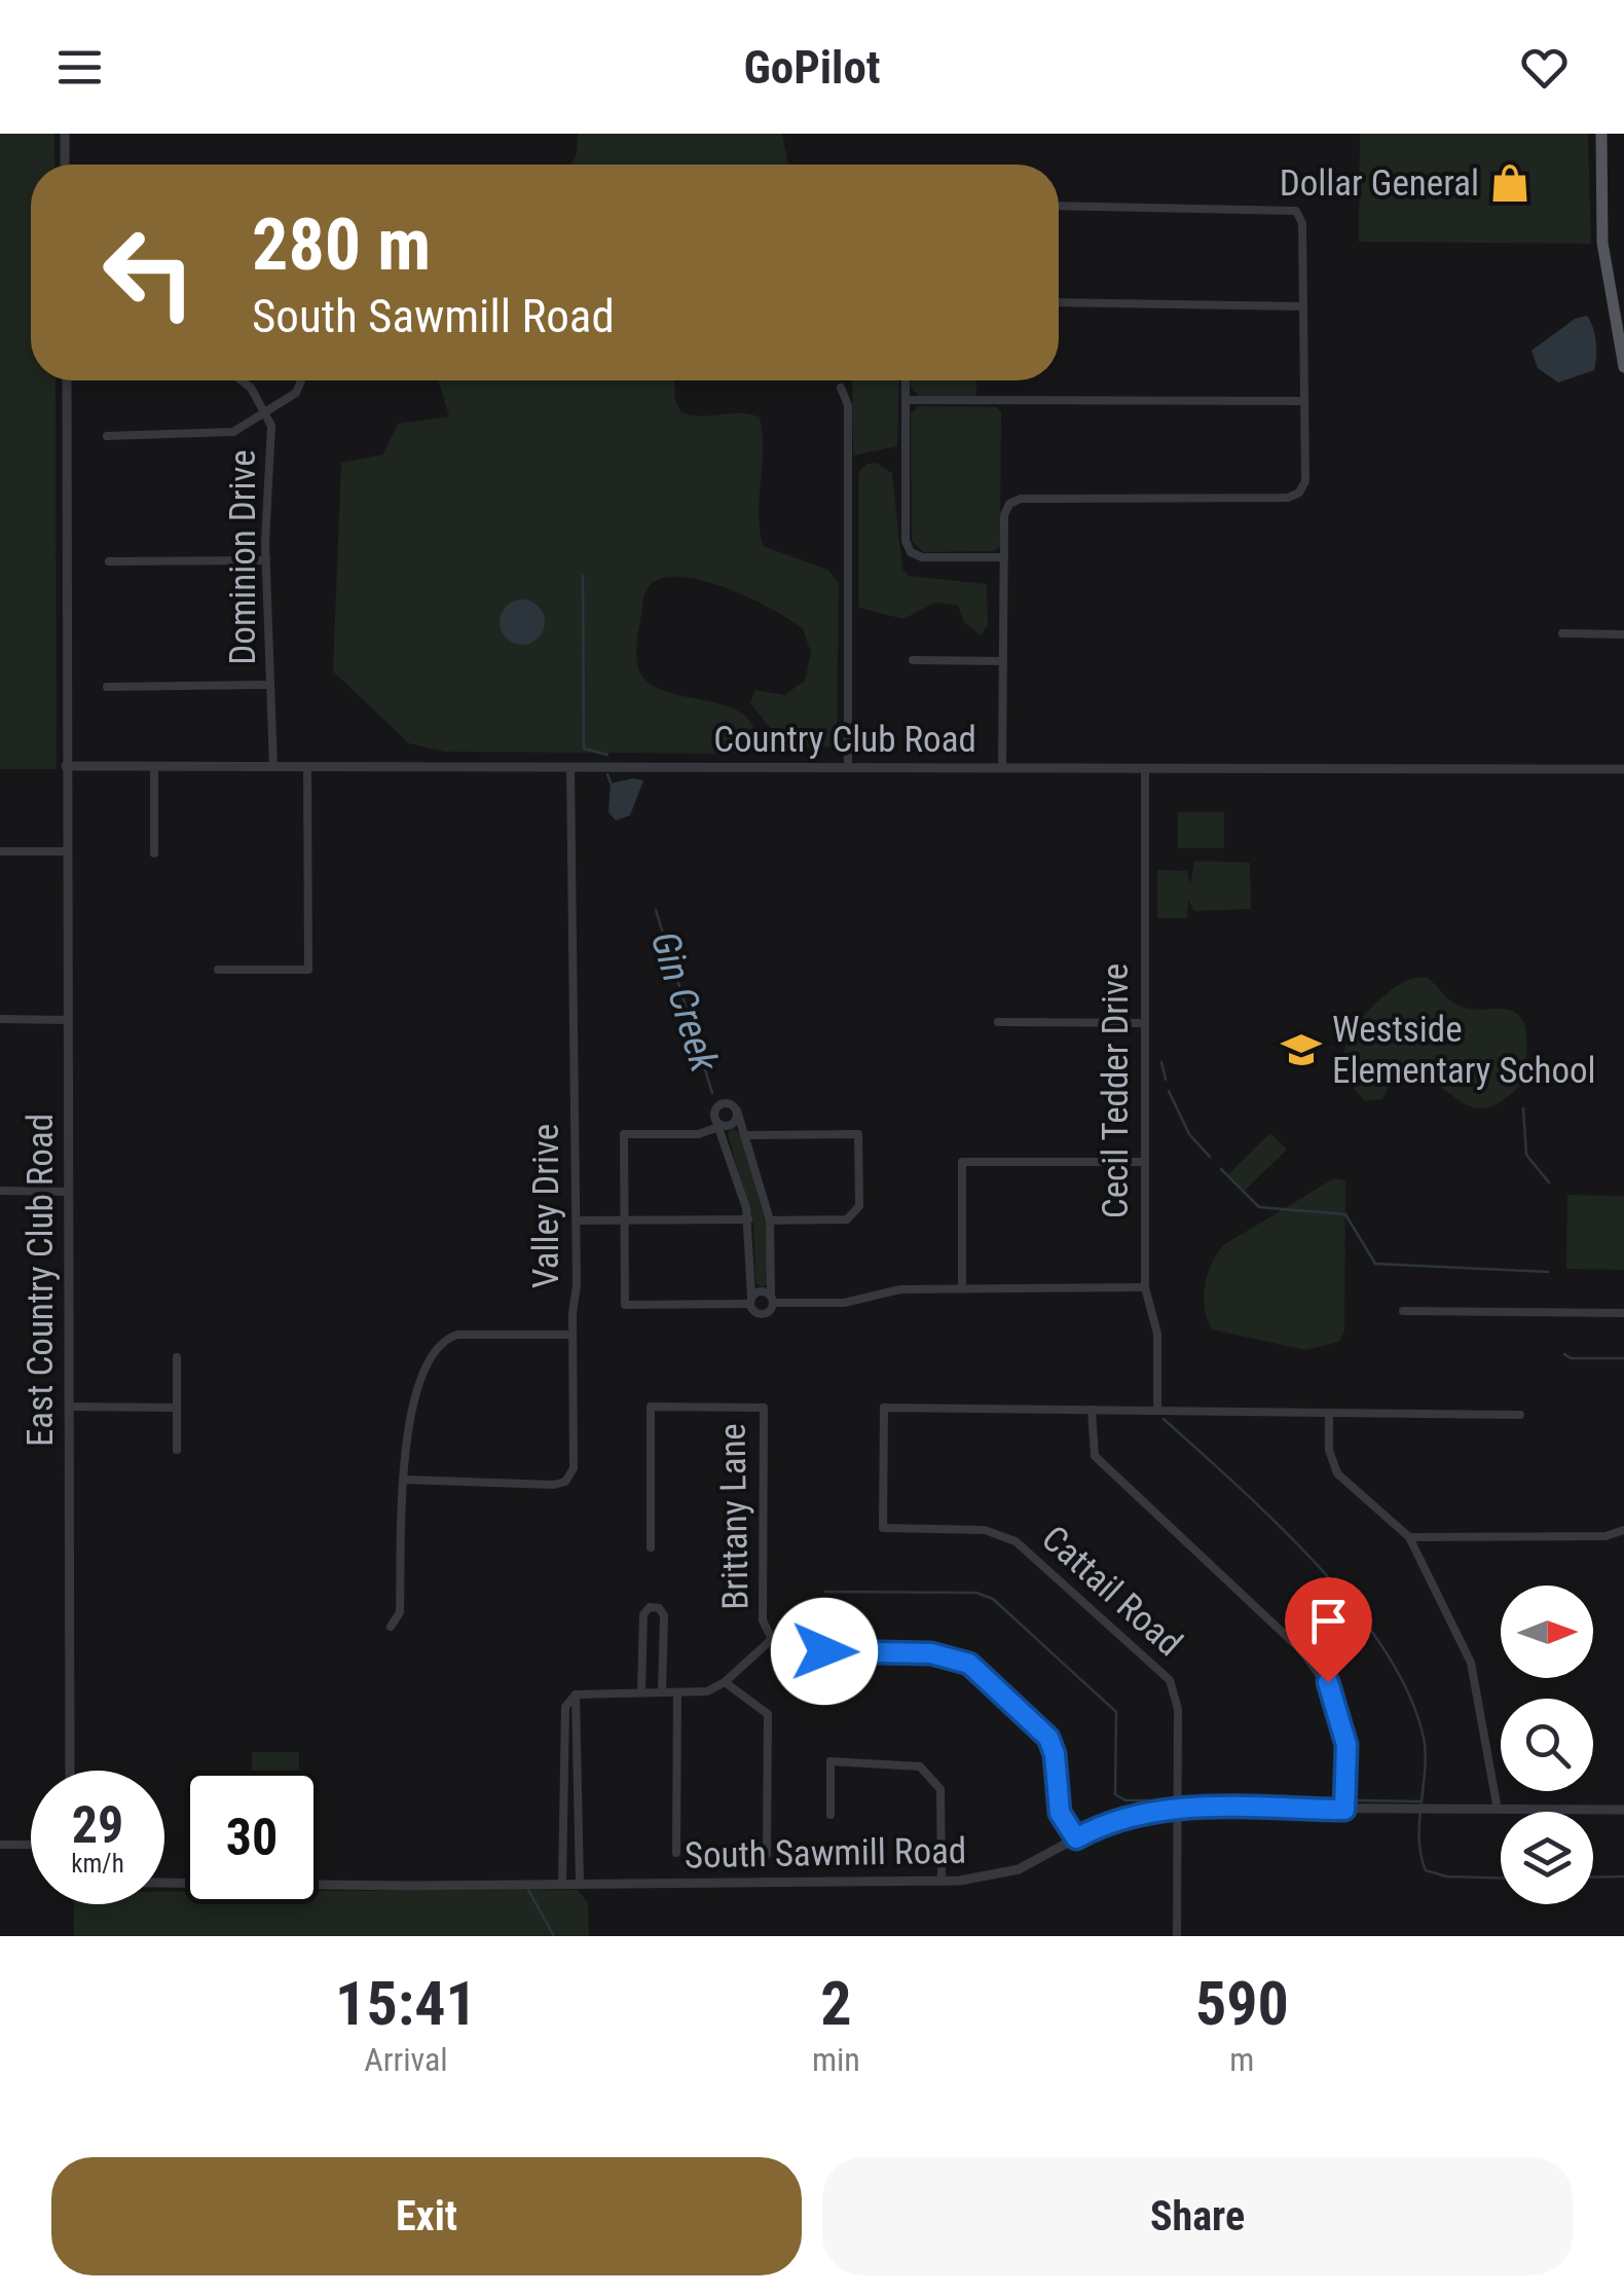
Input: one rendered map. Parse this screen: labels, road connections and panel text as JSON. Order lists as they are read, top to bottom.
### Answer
{
  "streets": {
    "street": [
      "Dominion Drive",
      "Country Club Road",
      "Cecil Tedder Drive",
      "Valley Drive",
      "East Country Club Road",
      "Brittany Lane",
      "Cattail Road",
      "South Sawmill Road"
    ]
  },
  "crossings": [
    ["Dominion Drive", "Country Club Road"],
    ["Country Club Road", "Cecil Tedder Drive"],
    ["Country Club Road", "Valley Drive"],
    ["Country Club Road", "East Country Club Road"],
    ["Brittany Lane", "South Sawmill Road"],
    ["Cattail Road", "South Sawmill Road"]
  ],
  "water": ["Gin Creek"],
  "places": {
    "shop": ["Dollar General"],
    "school or university": ["Westside Elementary School"]
  },
  "north": "right",
  "page": {
    "header": "GoPilot",
    "turn": ["280 m", "South Sawmill Road"],
    "speed": "29 km/h",
    "limit": "30",
    "eta": [
      "15:41",
      "Arrival",
      "2",
      "min",
      "590",
      "m"
    ],
    "buttons": ["Exit", "Share"]
  }
}
